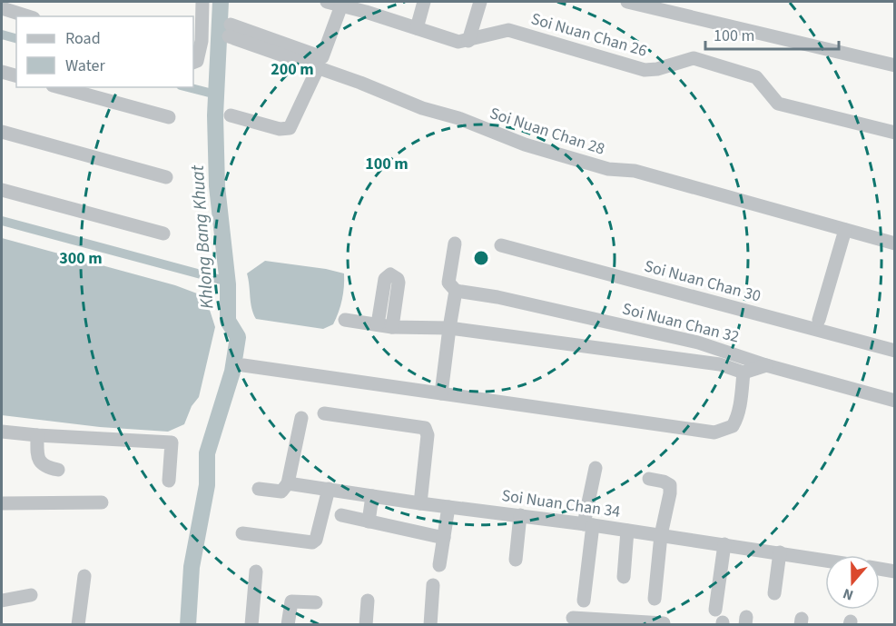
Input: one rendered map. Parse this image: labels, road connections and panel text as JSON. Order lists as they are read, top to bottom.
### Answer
{
  "streets": {
    "street": [
      "Soi Nuan Chan 26",
      "Soi Nuan Chan 28",
      "Soi Nuan Chan 30",
      "Soi Nuan Chan 32",
      "Soi Nuan Chan 34"
    ]
  },
  "crossings": [
    ["Soi Nuan Chan 26", "Soi Nuan Chan 28"]
  ],
  "water": ["Khlong Bang Khuat"],
  "legend": ["Road", "Water"],
  "scale_bar": "100 m",
  "north": "bottom",
  "rings": ["200 m", "100 m", "300 m"]
}
